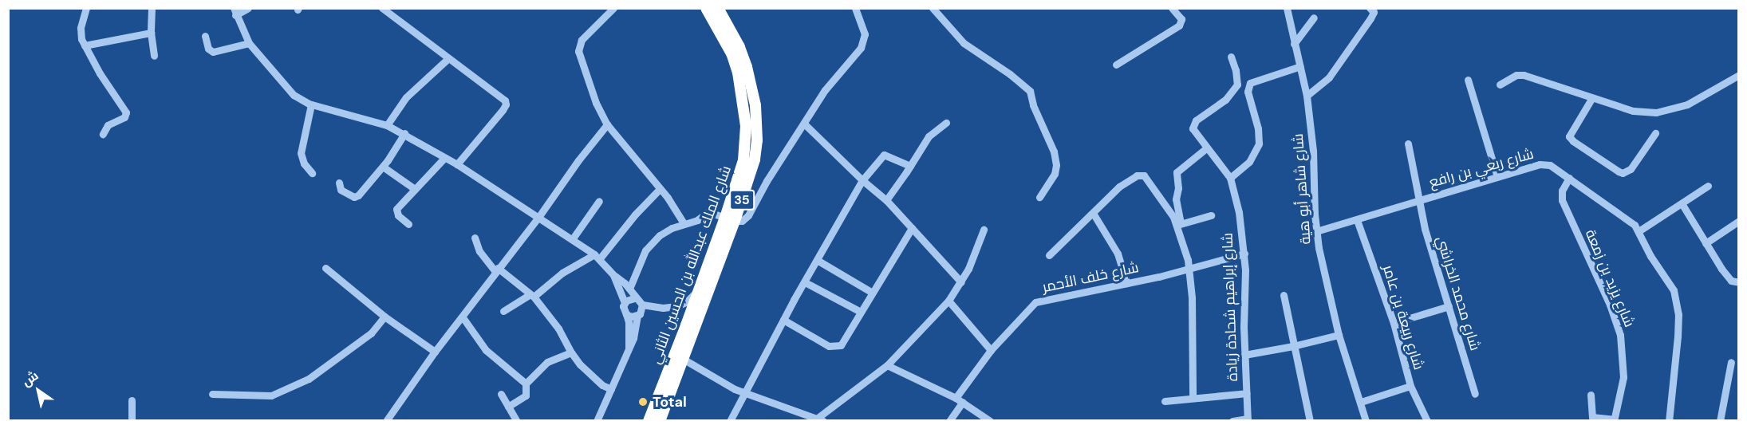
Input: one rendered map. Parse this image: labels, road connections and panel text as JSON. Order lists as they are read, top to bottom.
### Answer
{
  "streets": {
    "highway": ["35", "شارع الملك عبدالله بن الحسين الثاني"],
    "street": [
      "شارع ربعي بن رافع",
      "شارع شاهر أبو هية",
      "شارع خلف الأحمر",
      "شارع يزيد بن زمعة",
      "شارع محمد الخراشي",
      "شارع إبراهيم شحادة زيادة",
      "شارع ربيعة بن عامر"
    ]
  },
  "crossings": [
    ["شارع ربعي بن رافع", "شارع شاهر أبو هية"],
    ["شارع ربعي بن رافع", "شارع يزيد بن زمعة"],
    ["شارع ربعي بن رافع", "شارع محمد الخراشي"],
    ["شارع ربعي بن رافع", "شارع ربيعة بن عامر"],
    ["شارع خلف الأحمر", "شارع إبراهيم شحادة زيادة"]
  ],
  "places": ["Total"],
  "north": "top left"
}
